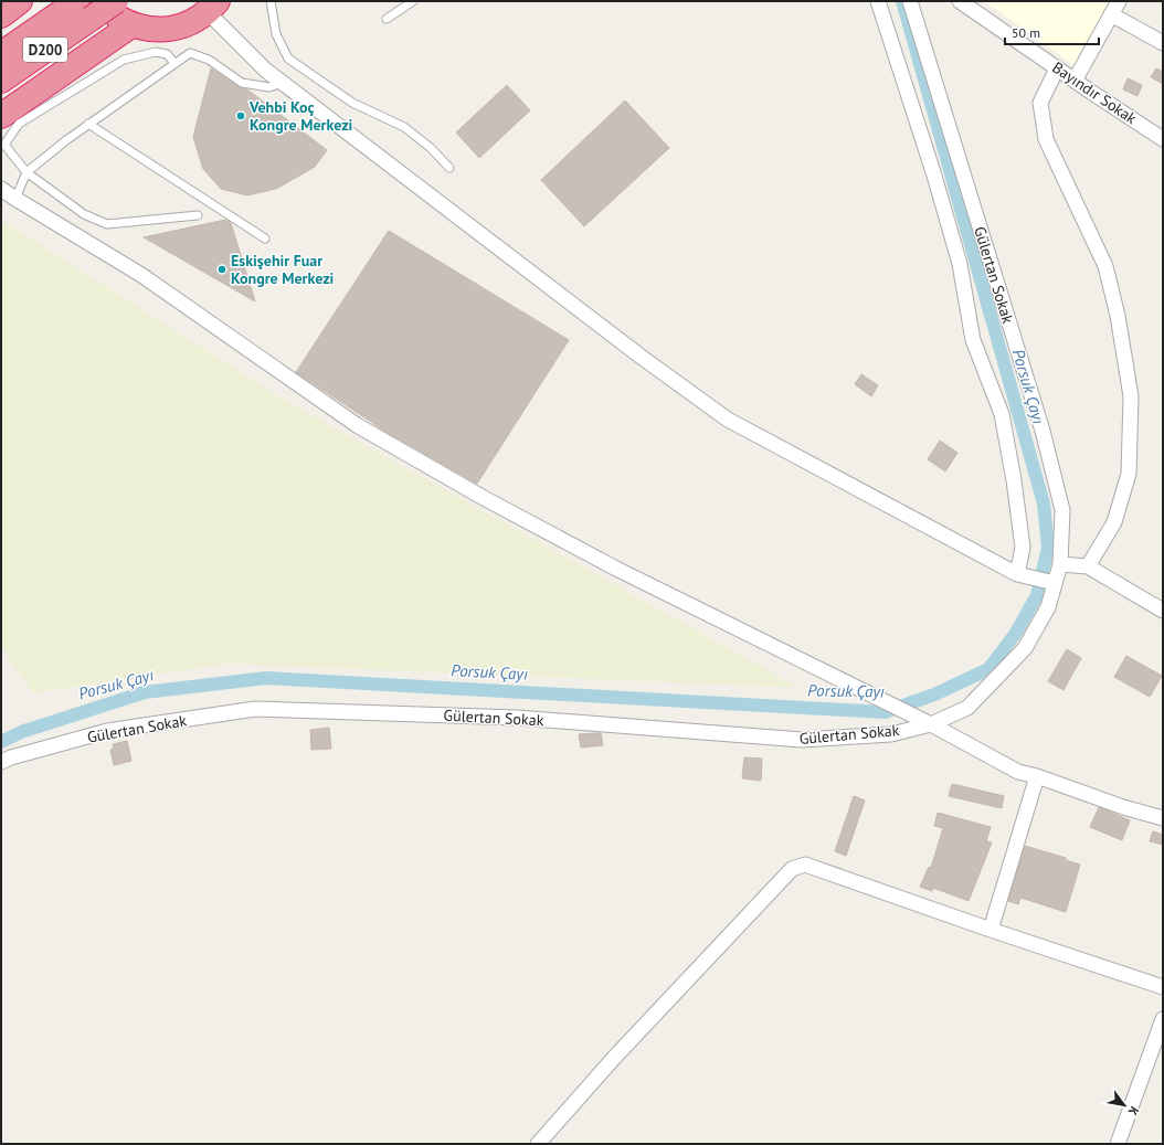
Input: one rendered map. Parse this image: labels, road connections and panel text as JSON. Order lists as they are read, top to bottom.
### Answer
{
  "streets": {
    "highway": ["D200"],
    "street": ["Bayındır Sokak", "Gülertan Sokak"]
  },
  "water": ["Porsuk Çayı"],
  "places": ["Vehbi Koç Kongre Merkezi", "Eskişehir Fuar Kongre Merkezi"],
  "scale_bar": "50 m",
  "north": "bottom right"
}
